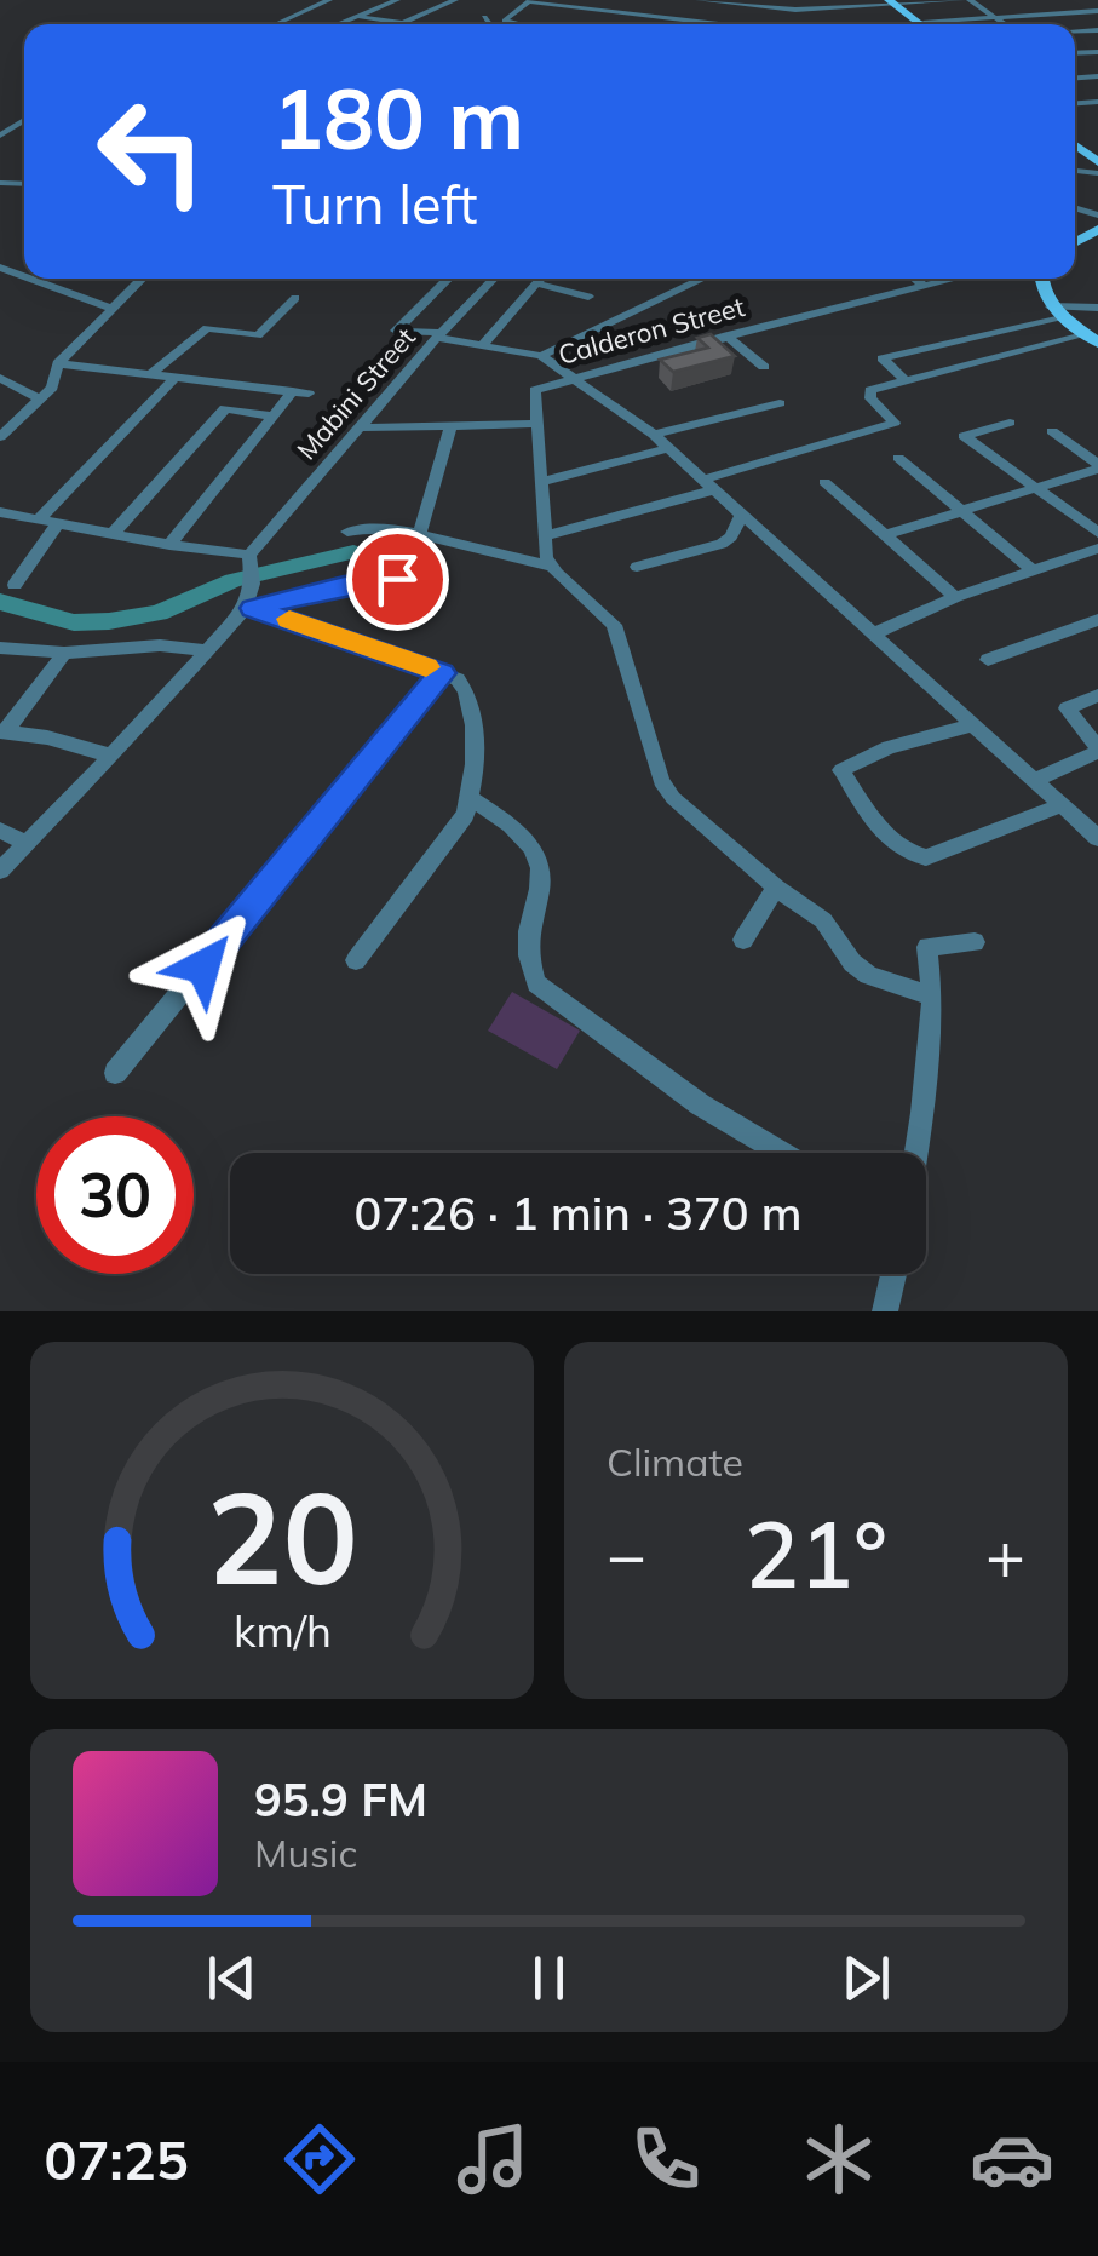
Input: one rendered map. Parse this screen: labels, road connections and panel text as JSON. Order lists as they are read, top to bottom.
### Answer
{
  "streets": {
    "street": ["Calderon Street", "Mabini Street"]
  },
  "page": {
    "turn": ["180 m", "Turn left"],
    "limit": "30",
    "trip": "07:26 · 1 min · 370 m",
    "tile": "Climate",
    "heat": ["−", "21°", "+"],
    "song": ["95.9 FM", "Music"],
    "tabs": "07:25",
    "gauge": ["20", "km/h"]
  }
}
